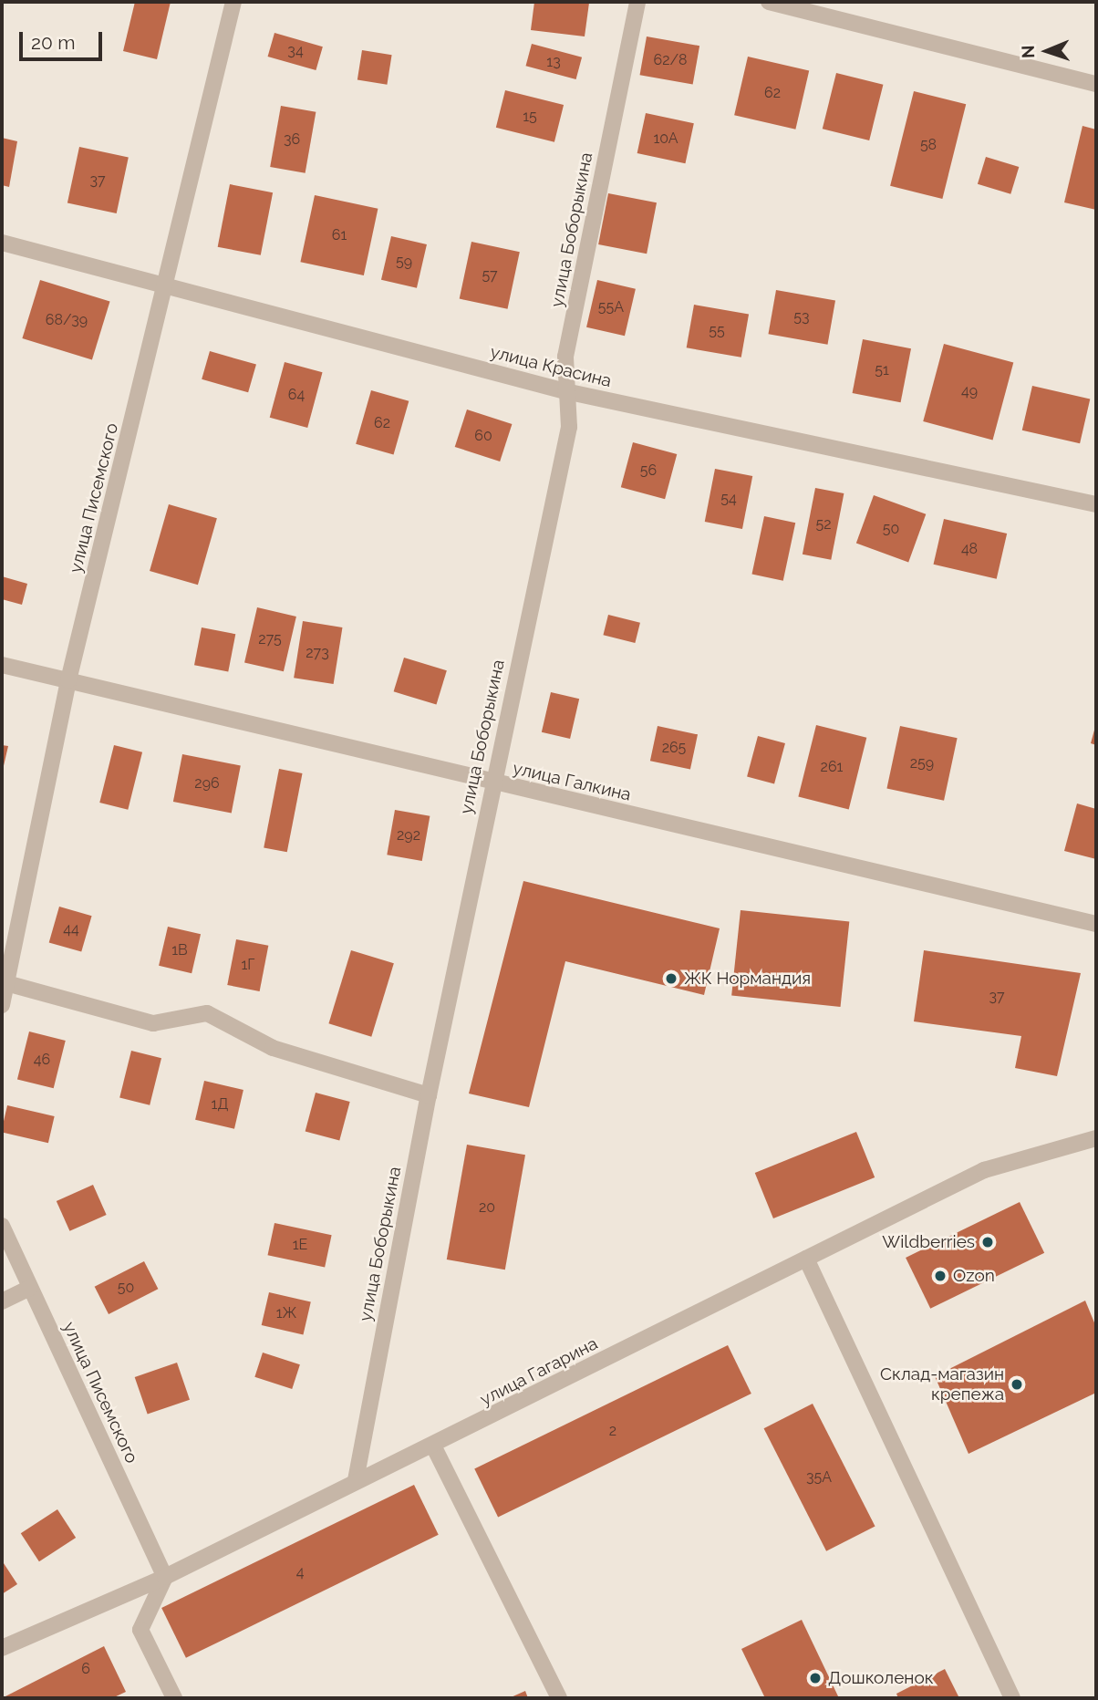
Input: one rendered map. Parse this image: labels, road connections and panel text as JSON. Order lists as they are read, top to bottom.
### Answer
{
  "streets": {
    "street": [
      "улица Боборыкина",
      "улица Красина",
      "улица Писемского",
      "улица Галкина",
      "улица Гагарина"
    ]
  },
  "crossings": [
    ["улица Боборыкина", "улица Красина"],
    ["улица Боборыкина", "улица Галкина"],
    ["улица Боборыкина", "улица Гагарина"],
    ["улица Красина", "улица Писемского"],
    ["улица Писемского", "улица Галкина"],
    ["улица Писемского", "улица Гагарина"]
  ],
  "places": [
    "ЖК Нормандия",
    "Wildberries",
    "Ozon",
    "Склад-магазин крепежа",
    "Дошколенок"
  ],
  "house_numbers": [
    "34",
    "62/8",
    "13",
    "62",
    "15",
    "10А",
    "36",
    "58",
    "37",
    "61",
    "59",
    "57",
    "55А",
    "53",
    "68/39",
    "55",
    "51",
    "49",
    "64",
    "62",
    "60",
    "56",
    "54",
    "52",
    "50",
    "48",
    "275",
    "273",
    "265",
    "259",
    "261",
    "296",
    "292",
    "44",
    "1В",
    "1Г",
    "37",
    "46",
    "1Д",
    "20",
    "1Е",
    "50",
    "1Ж",
    "2",
    "35А",
    "4",
    "6"
  ],
  "scale_bar": "20 m",
  "north": "left"
}
